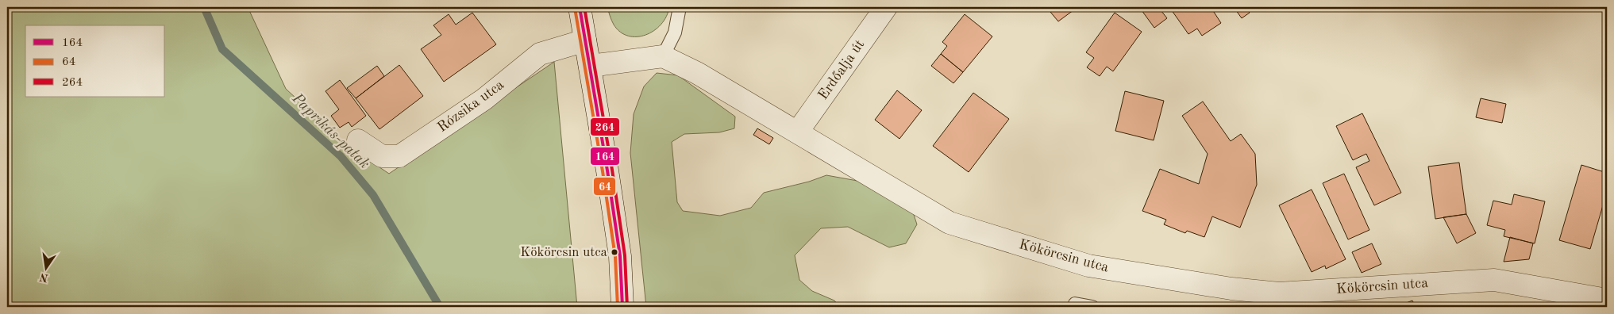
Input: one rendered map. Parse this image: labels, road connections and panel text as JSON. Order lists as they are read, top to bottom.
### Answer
{
  "streets": {
    "street": ["Erdőalja út", "Rózsika utca", "Kökörcsin utca"]
  },
  "crossings": [
    ["Erdőalja út", "Kökörcsin utca"]
  ],
  "water": ["Paprikás-patak"],
  "places": ["Kökörcsin utca"],
  "lines": ["transit line 164", "transit line 264", "transit line 64"],
  "legend": ["164", "64", "264"],
  "north": "bottom"
}
